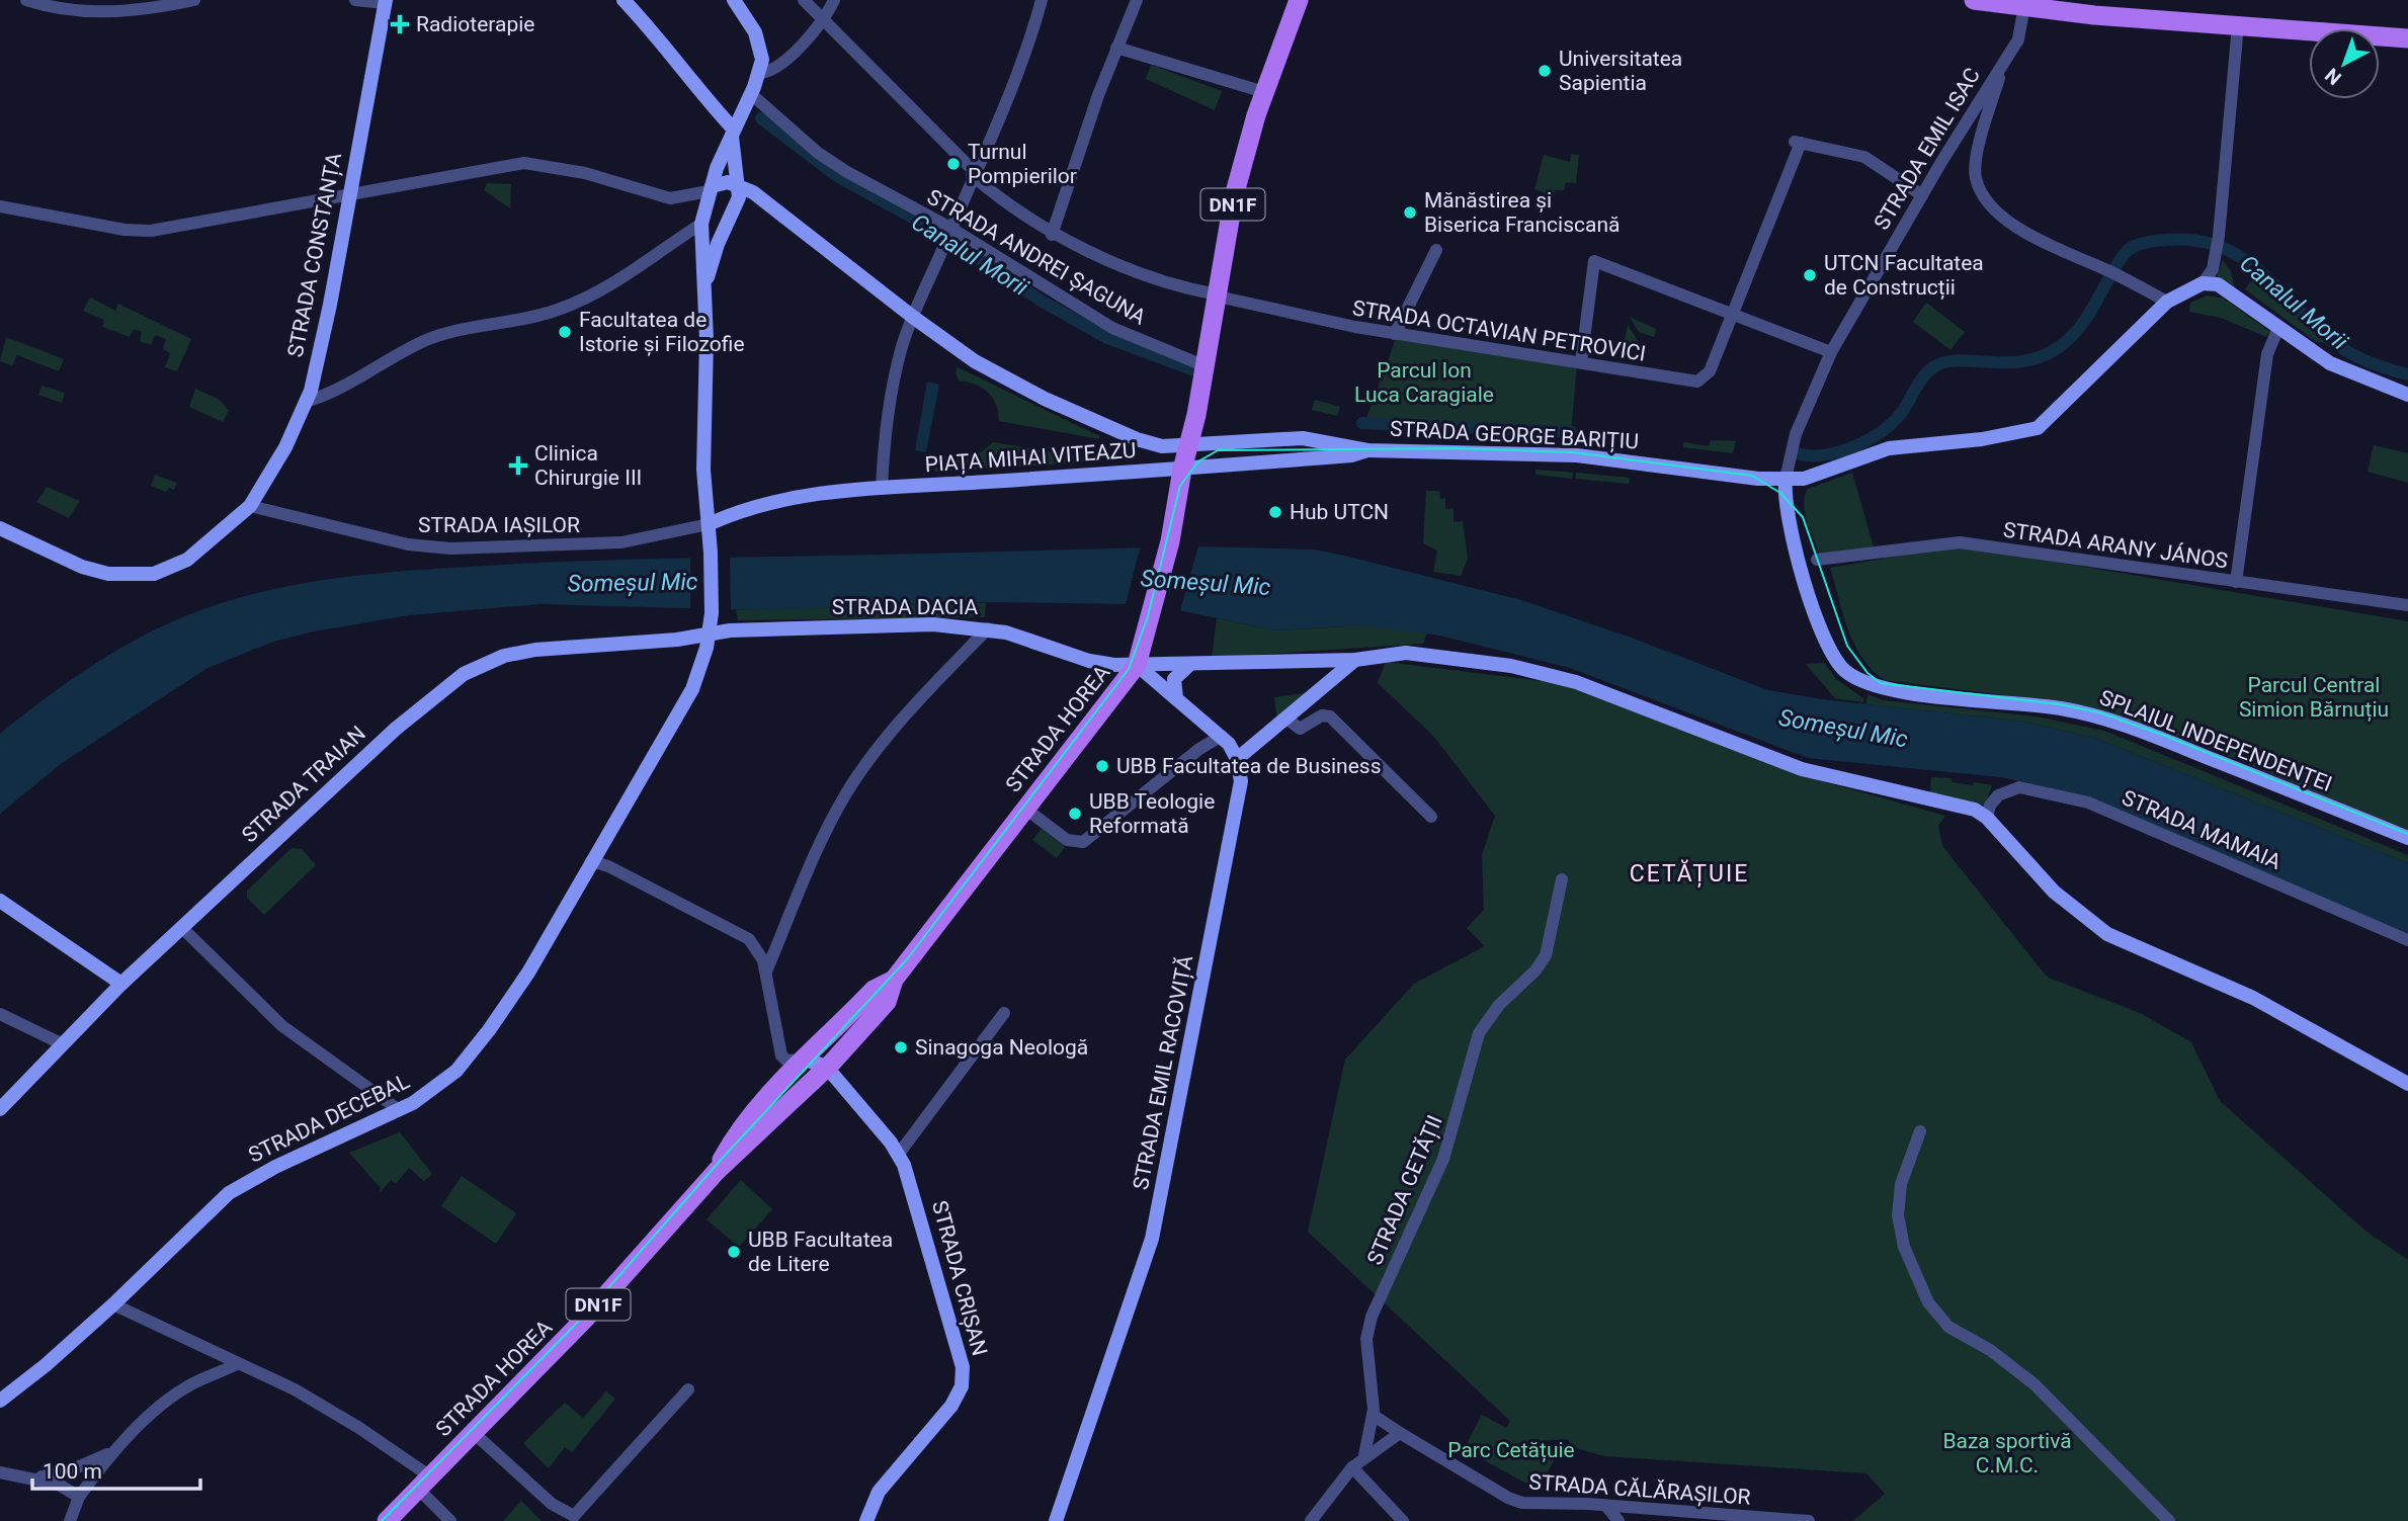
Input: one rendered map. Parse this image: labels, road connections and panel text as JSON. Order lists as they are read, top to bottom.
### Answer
{
  "streets": {
    "main road": ["DN1F", "STRADA HOREA"],
    "street": [
      "STRADA EMIL ISAC",
      "STRADA CONSTANȚA",
      "STRADA ANDREI ȘAGUNA",
      "STRADA OCTAVIAN PETROVICI",
      "STRADA GEORGE BARIȚIU",
      "PIAȚA MIHAI VITEAZU",
      "STRADA IAȘILOR",
      "STRADA ARANY JÁNOS",
      "STRADA DACIA",
      "SPLAIUL INDEPENDENȚEI",
      "STRADA TRAIAN",
      "STRADA MAMAIA",
      "STRADA EMIL RACOVIȚĂ",
      "STRADA DECEBAL",
      "STRADA CETĂȚII",
      "STRADA CRIȘAN",
      "STRADA CĂLĂRAȘILOR"
    ]
  },
  "crossings": [
    ["STRADA EMIL ISAC", "STRADA OCTAVIAN PETROVICI"],
    ["STRADA EMIL ISAC", "STRADA GEORGE BARIȚIU"],
    ["STRADA EMIL ISAC", "SPLAIUL INDEPENDENȚEI"],
    ["DN1F", "STRADA ANDREI ȘAGUNA"],
    ["DN1F", "STRADA OCTAVIAN PETROVICI"],
    ["DN1F", "STRADA GEORGE BARIȚIU"],
    ["DN1F", "PIAȚA MIHAI VITEAZU"],
    ["DN1F", "STRADA HOREA"],
    ["STRADA CONSTANȚA", "STRADA IAȘILOR"],
    ["STRADA GEORGE BARIȚIU", "PIAȚA MIHAI VITEAZU"],
    ["STRADA GEORGE BARIȚIU", "STRADA HOREA"],
    ["PIAȚA MIHAI VITEAZU", "STRADA IAȘILOR"],
    ["PIAȚA MIHAI VITEAZU", "STRADA HOREA"],
    ["PIAȚA MIHAI VITEAZU", "STRADA DECEBAL"],
    ["STRADA IAȘILOR", "STRADA DECEBAL"],
    ["STRADA DACIA", "STRADA HOREA"],
    ["STRADA DACIA", "STRADA TRAIAN"],
    ["STRADA DACIA", "STRADA MAMAIA"],
    ["STRADA DACIA", "STRADA DECEBAL"],
    ["STRADA HOREA", "STRADA CRIȘAN"],
    ["STRADA TRAIAN", "STRADA DECEBAL"],
    ["STRADA CETĂȚII", "STRADA CĂLĂRAȘILOR"]
  ],
  "districts": ["CETĂȚUIE"],
  "water": ["Canalul Morii", "Someșul Mic"],
  "parks": [
    "Parcul Ion Luca Caragiale",
    "Parcul Central Simion Bărnuțiu",
    "Baza sportivă C.M.C.",
    "Parc Cetățuie"
  ],
  "places": {
    "health": ["Radioterapie", "Clinica Chirurgie III"],
    "other": [
      "Universitatea Sapientia",
      "Turnul Pompierilor",
      "Mănăstirea și Biserica Franciscană",
      "UTCN Facultatea de Construcții",
      "Facultatea de Istorie și Filozofie",
      "Hub UTCN",
      "UBB Facultatea de Business",
      "UBB Teologie Reformată",
      "Sinagoga Neologă",
      "UBB Facultatea de Litere"
    ]
  },
  "scale_bar": "100 m",
  "north": "bottom left"
}
